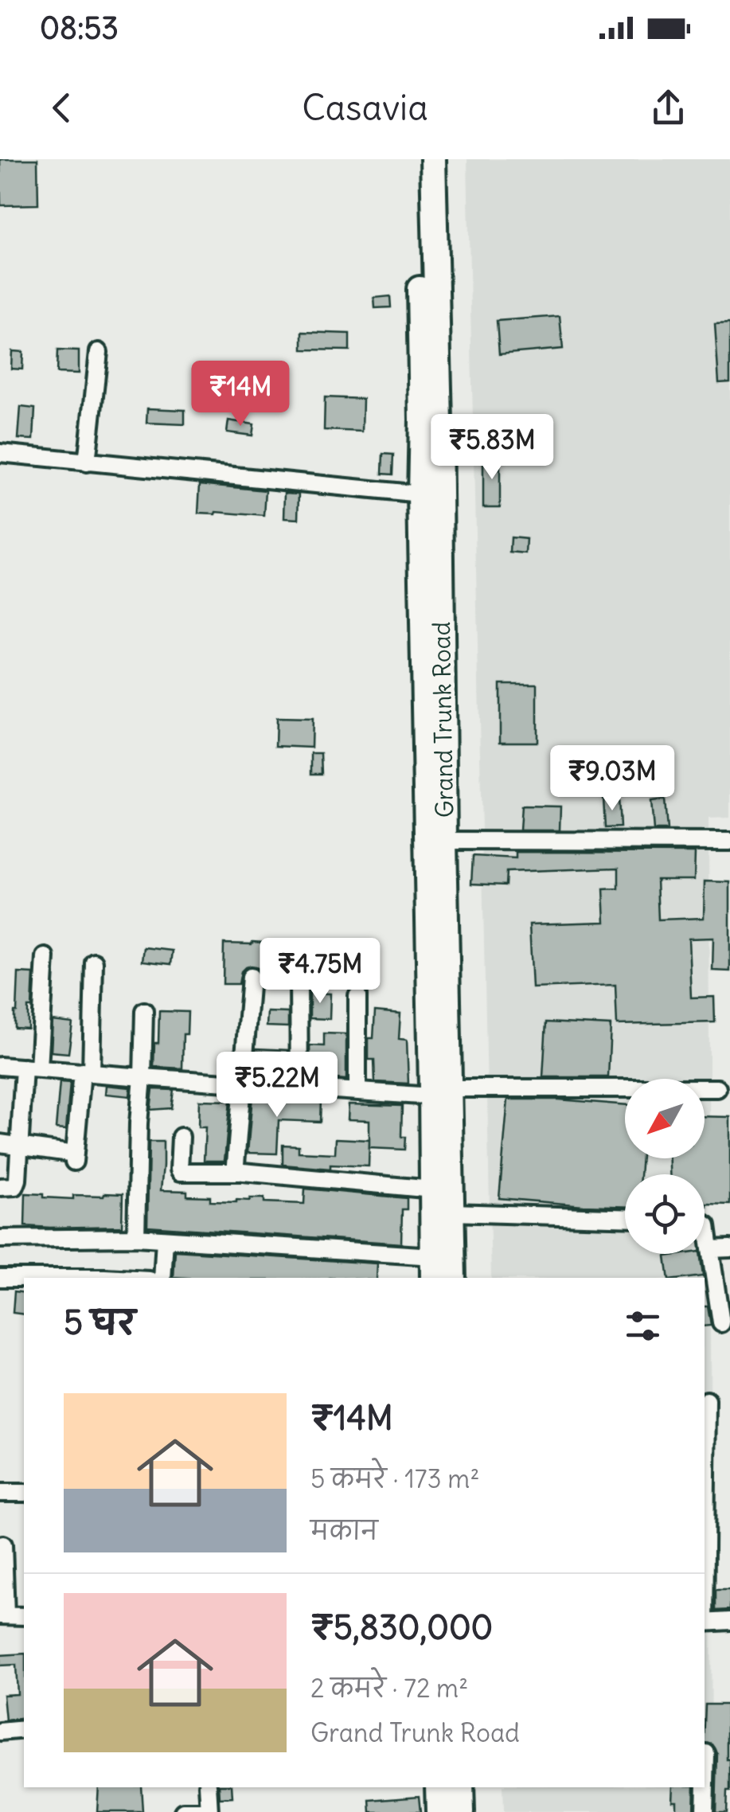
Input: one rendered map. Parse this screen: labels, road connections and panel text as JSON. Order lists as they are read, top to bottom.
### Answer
{
  "streets": {
    "highway": ["Grand Trunk Road"]
  },
  "north": "bottom left",
  "page": {
    "status": "08:53",
    "header": "Casavia",
    "price": [
      "₹14M",
      "₹5.83M",
      "₹9.03M",
      "₹4.75M",
      "₹5.22M"
    ],
    "heading": "5 घर",
    "list": [
      {
        "name": "₹14M",
        "note": "5 कमरे · 173 m² · मकान"
      },
      {
        "name": "₹5,830,000",
        "note": "2 कमरे · 72 m² · Grand Trunk Road"
      }
    ]
  }
}
